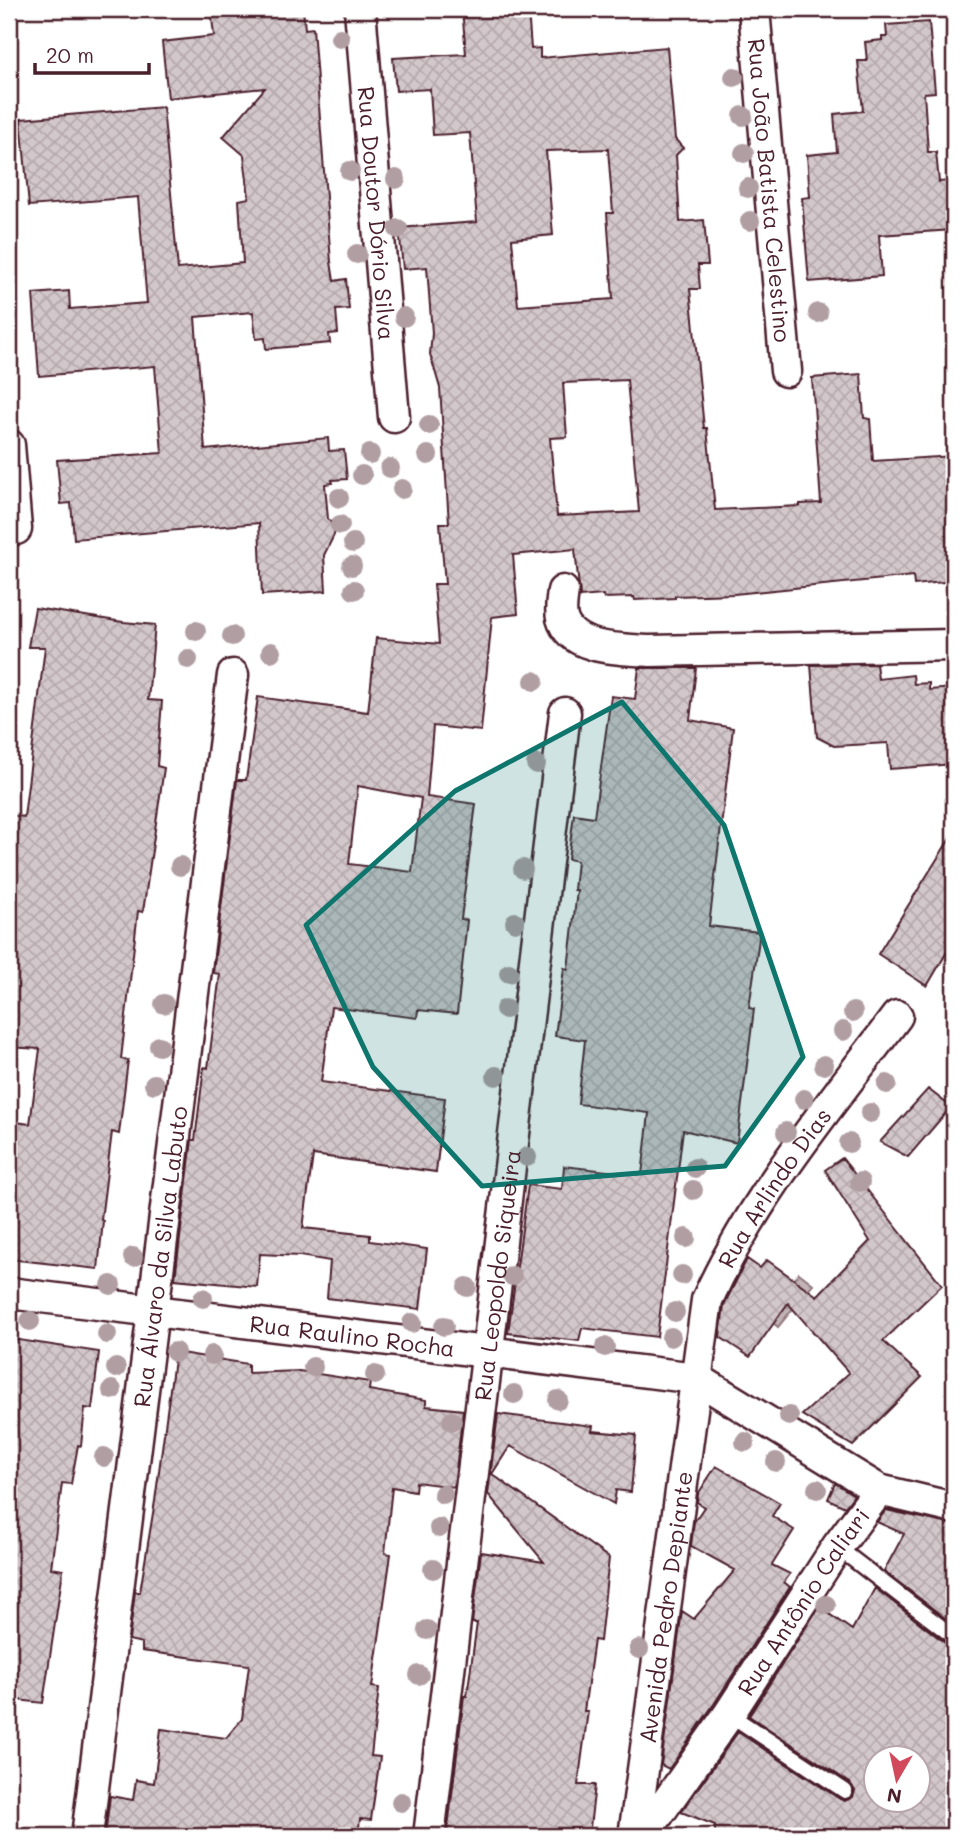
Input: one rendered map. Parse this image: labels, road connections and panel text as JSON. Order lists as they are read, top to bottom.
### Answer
{
  "streets": {
    "street": [
      "Rua João Batista Celestino",
      "Rua Doutor Dório Silva",
      "Rua Arlindo Dias",
      "Rua Álvaro da Silva Labuto",
      "Rua Leopoldo Siqueira",
      "Rua Raulino Rocha",
      "Rua Antônio Caliari",
      "Avenida Pedro Depiante"
    ]
  },
  "crossings": [
    ["Rua Arlindo Dias", "Rua Raulino Rocha"],
    ["Rua Arlindo Dias", "Avenida Pedro Depiante"],
    ["Rua Álvaro da Silva Labuto", "Rua Raulino Rocha"],
    ["Rua Leopoldo Siqueira", "Rua Raulino Rocha"],
    ["Rua Raulino Rocha", "Avenida Pedro Depiante"]
  ],
  "scale_bar": "20 m",
  "north": "bottom"
}
